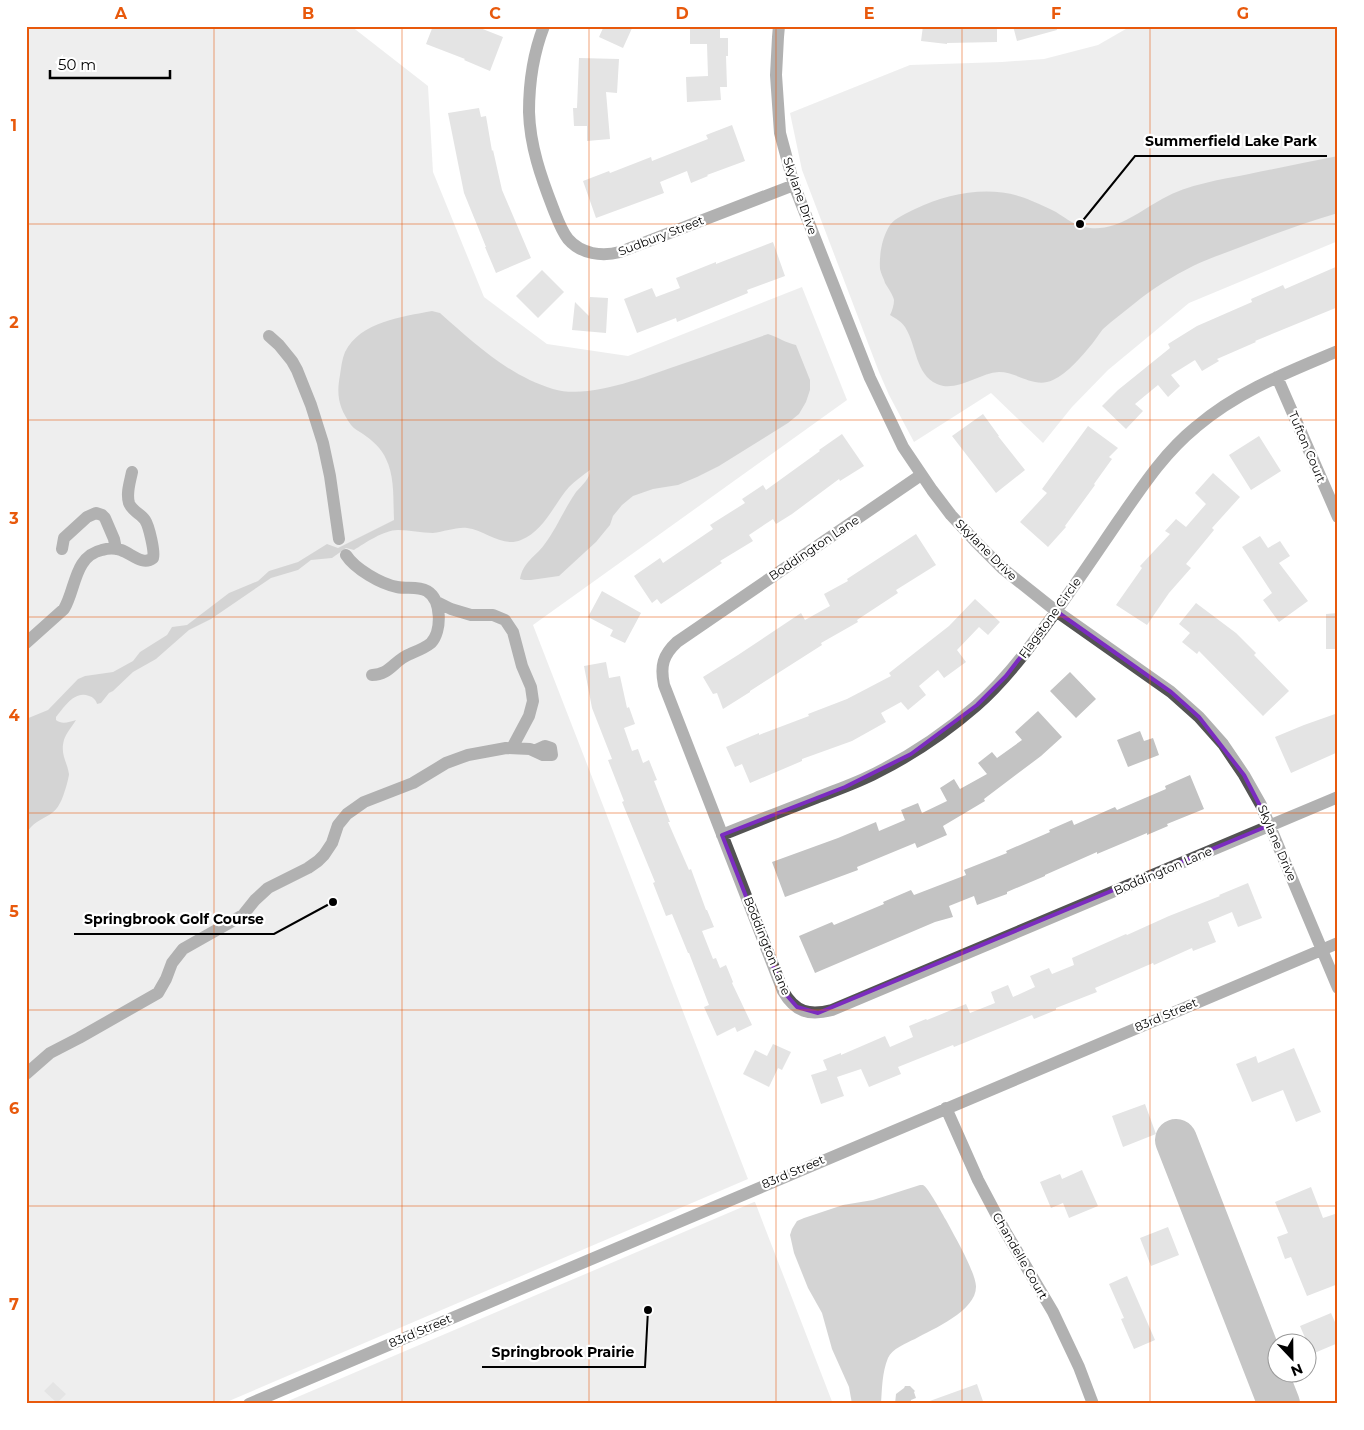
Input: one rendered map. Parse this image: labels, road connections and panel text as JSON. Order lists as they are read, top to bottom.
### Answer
{
  "streets": {
    "street": [
      "Skylane Drive",
      "Sudbury Street",
      "Tufton Court",
      "Boddington Lane",
      "Flagstone Circle",
      "83rd Street",
      "Chandelle Court"
    ]
  },
  "crossings": [
    ["Skylane Drive", "Sudbury Street"],
    ["Skylane Drive", "Boddington Lane"],
    ["Skylane Drive", "Flagstone Circle"],
    ["Skylane Drive", "83rd Street"],
    ["Tufton Court", "Flagstone Circle"],
    ["Boddington Lane", "Flagstone Circle"],
    ["83rd Street", "Chandelle Court"]
  ],
  "places": ["Summerfield Lake Park", "Springbrook Golf Course", "Springbrook Prairie"],
  "scale_bar": "50 m",
  "north": "bottom",
  "grid": {
    "columns": [
      "A",
      "B",
      "C",
      "D",
      "E",
      "F",
      "G"
    ],
    "rows": [
      "1",
      "2",
      "3",
      "4",
      "5",
      "6",
      "7"
    ]
  }
}
